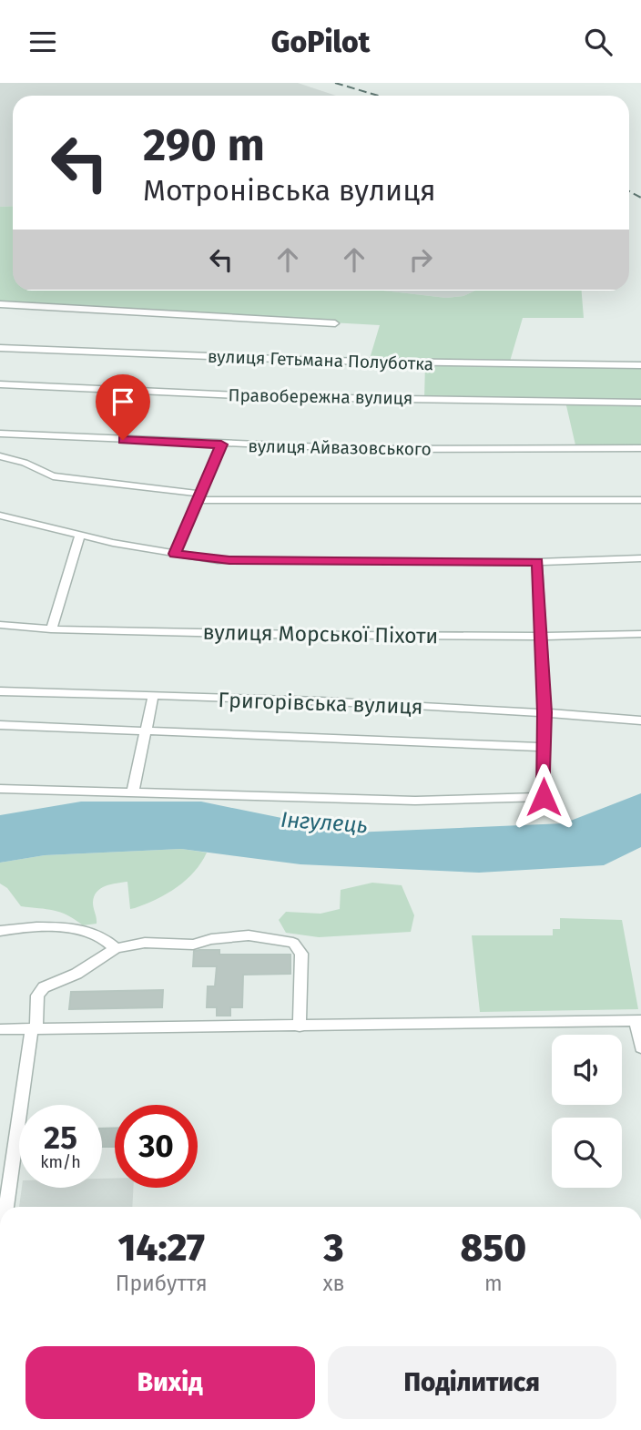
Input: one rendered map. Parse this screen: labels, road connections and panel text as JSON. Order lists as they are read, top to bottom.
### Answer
{
  "streets": {
    "street": [
      "вулиця Гетьмана Полуботка",
      "Правобережна вулиця",
      "вулиця Айвазовського",
      "вулиця Морської Піхоти",
      "Григорівська вулиця"
    ]
  },
  "water": ["Інгулець"],
  "page": {
    "header": "GoPilot",
    "turn": ["290 m", "Мотронівська вулиця"],
    "speed": "25 km/h",
    "limit": "30",
    "eta": [
      "14:27",
      "Прибуття",
      "3",
      "хв",
      "850",
      "m"
    ],
    "buttons": ["Вихід", "Поділитися"]
  }
}
